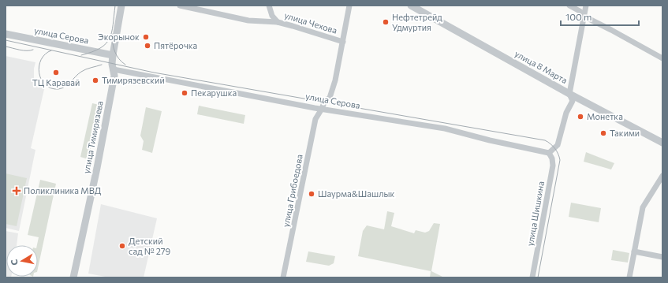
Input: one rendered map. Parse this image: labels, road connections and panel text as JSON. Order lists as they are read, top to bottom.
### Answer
{
  "streets": {
    "street": [
      "улица Чехова",
      "улица Серова",
      "улица 8 Марта",
      "улица Тимирязева",
      "улица Грибоедова",
      "улица Шишкина"
    ]
  },
  "crossings": [
    ["улица Чехова", "улица Грибоедова"],
    ["улица Серова", "улица Тимирязева"],
    ["улица Серова", "улица Грибоедова"],
    ["улица Серова", "улица Шишкина"]
  ],
  "places": {
    "other": [
      "Нефтетрейд Удмуртия",
      "Экорынок",
      "Пятёрочка",
      "ТЦ Каравай",
      "Тимирязевский",
      "Пекарушка",
      "Монетка",
      "Такими",
      "Шаурма&Шашлык",
      "Детский сад № 279"
    ],
    "health": ["Поликлиника МВД"]
  },
  "scale_bar": "100 m",
  "north": "left"
}
